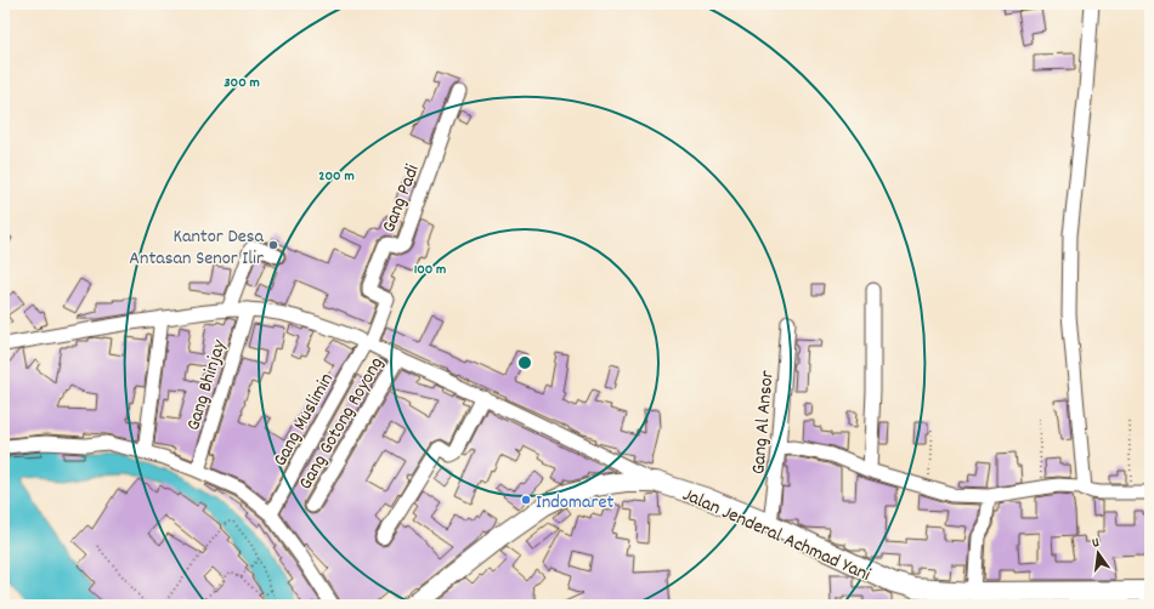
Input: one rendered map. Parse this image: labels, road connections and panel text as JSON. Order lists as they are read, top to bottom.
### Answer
{
  "streets": {
    "highway": ["Jalan Jenderal Achmad Yani"],
    "street": [
      "Gang Padi",
      "Gang Bhinjay",
      "Gang Muslimin",
      "Gang Gotong Royong",
      "Gang Al Ansor"
    ]
  },
  "crossings": [
    ["Gang Padi", "Gang Muslimin"],
    ["Gang Al Ansor", "Jalan Jenderal Achmad Yani"]
  ],
  "places": ["Kantor Desa Antasan Senor Ilir", "Indomaret"],
  "north": "top",
  "rings": ["300 m", "200 m", "100 m"]
}
